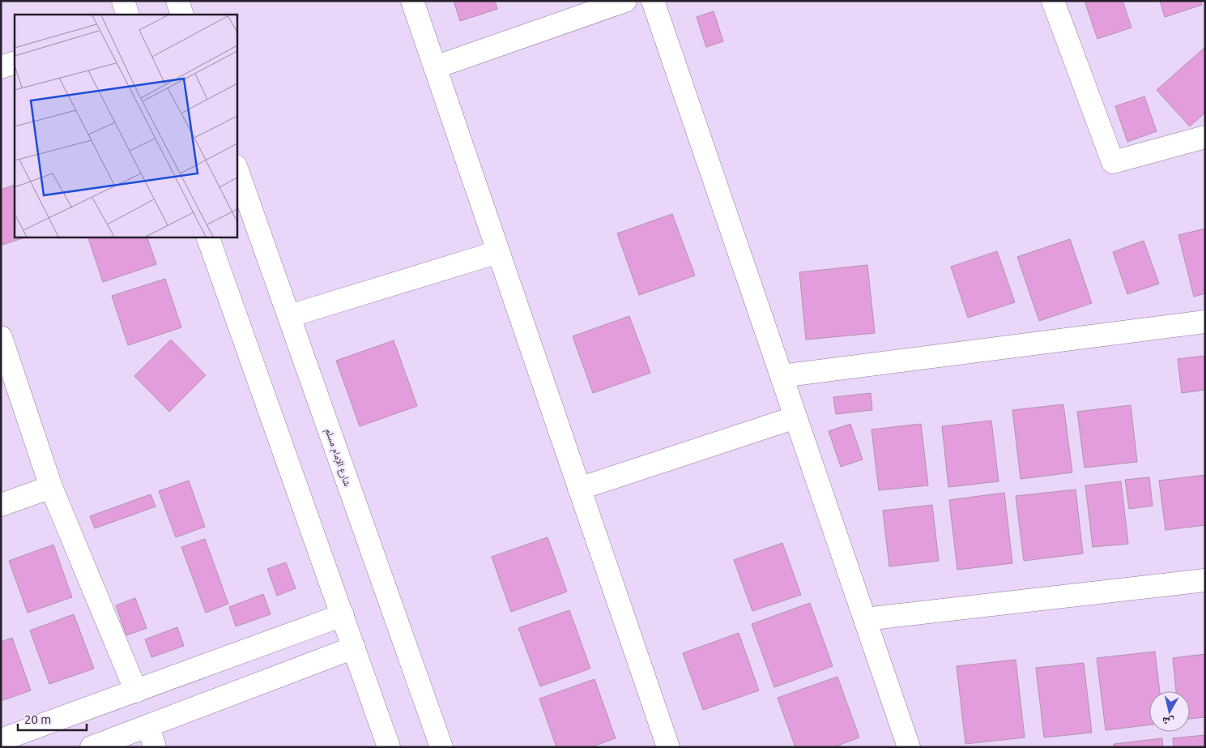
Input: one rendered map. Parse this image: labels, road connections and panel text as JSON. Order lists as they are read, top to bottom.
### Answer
{
  "streets": {
    "street": ["شارع الإمام مسلم"]
  },
  "scale_bar": "20 m",
  "north": "bottom"
}
